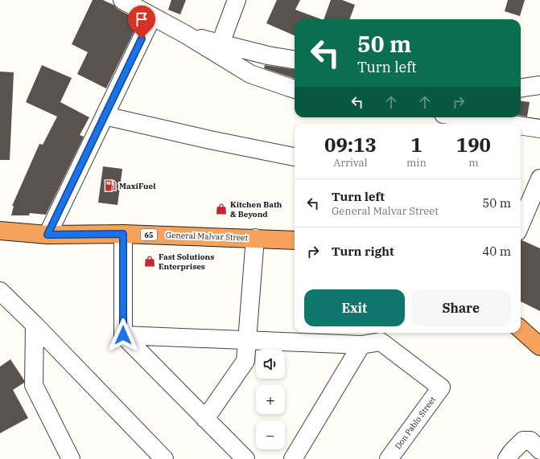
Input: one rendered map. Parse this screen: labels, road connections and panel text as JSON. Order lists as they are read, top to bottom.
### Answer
{
  "streets": {
    "highway": ["65", "General Malvar Street"],
    "street": ["Don Pablo Street"]
  },
  "places": {
    "fuel station": ["MaxiFuel"],
    "shop": ["Kitchen Bath & Beyond", "Fast Solutions Enterprises"]
  },
  "page": {
    "turn": ["50 m", "Turn left"],
    "eta": [
      "09:13",
      "Arrival",
      "1",
      "min",
      "190",
      "m"
    ],
    "list": [
      {
        "name": "Turn left",
        "note": "General Malvar Street",
        "value": "50 m"
      },
      {
        "name": "Turn right",
        "value": "40 m"
      }
    ],
    "buttons": ["Exit", "Share"],
    "map_buttons": ["+", "−"]
  }
}
